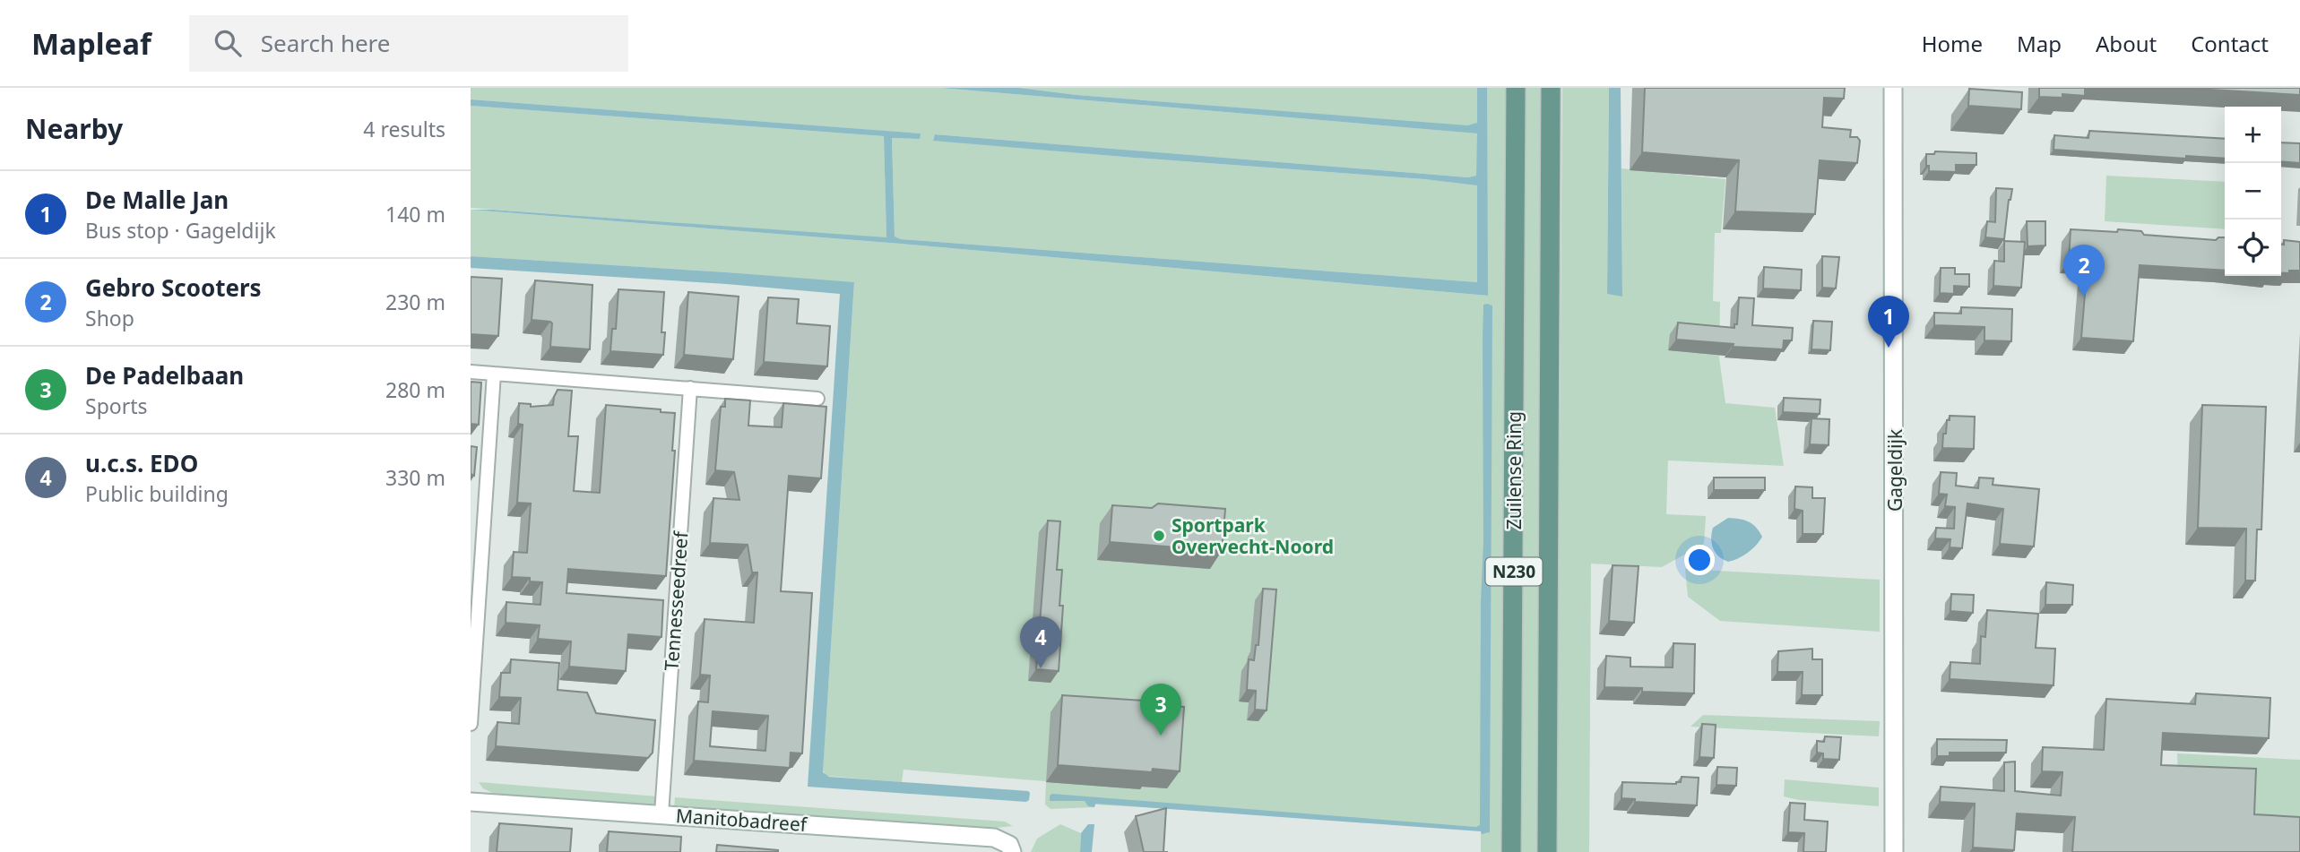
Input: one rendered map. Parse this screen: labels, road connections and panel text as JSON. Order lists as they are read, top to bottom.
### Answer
{
  "streets": {
    "main road": ["Zuilense Ring", "N230"],
    "street": ["Gageldijk", "Tennesseedreef", "Manitobadreef"]
  },
  "crossings": [
    ["Tennesseedreef", "Manitobadreef"]
  ],
  "places": ["Sportpark Overvecht-Noord"],
  "page": {
    "header": "Mapleaf",
    "search": "Search here",
    "nav": [
      "Home",
      "Map",
      "About",
      "Contact"
    ],
    "heading": ["Nearby", "4 results"],
    "map_buttons": ["+", "−"],
    "list": [
      {
        "mark": "1",
        "name": "De Malle Jan",
        "note": "Bus stop · Gageldijk",
        "value": "140 m"
      },
      {
        "mark": "2",
        "name": "Gebro Scooters",
        "note": "Shop",
        "value": "230 m"
      },
      {
        "mark": "3",
        "name": "De Padelbaan",
        "note": "Sports",
        "value": "280 m"
      },
      {
        "mark": "4",
        "name": "u.c.s. EDO",
        "note": "Public building",
        "value": "330 m"
      }
    ],
    "pins": [
      "2",
      "1",
      "4",
      "3"
    ]
  }
}
